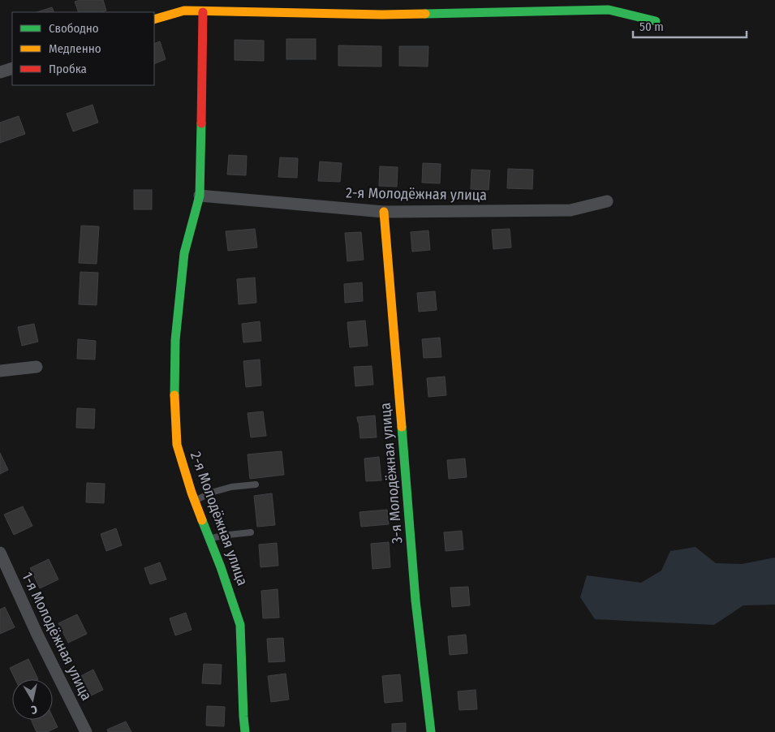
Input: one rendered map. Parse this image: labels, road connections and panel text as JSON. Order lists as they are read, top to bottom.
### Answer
{
  "streets": {
    "street": ["2-я Молодёжная улица", "3-я Молодёжная улица", "1-я Молодёжная улица"]
  },
  "crossings": [
    ["2-я Молодёжная улица", "3-я Молодёжная улица"]
  ],
  "legend": ["Свободно", "Медленно", "Пробка"],
  "scale_bar": "50 m",
  "north": "bottom"
}
